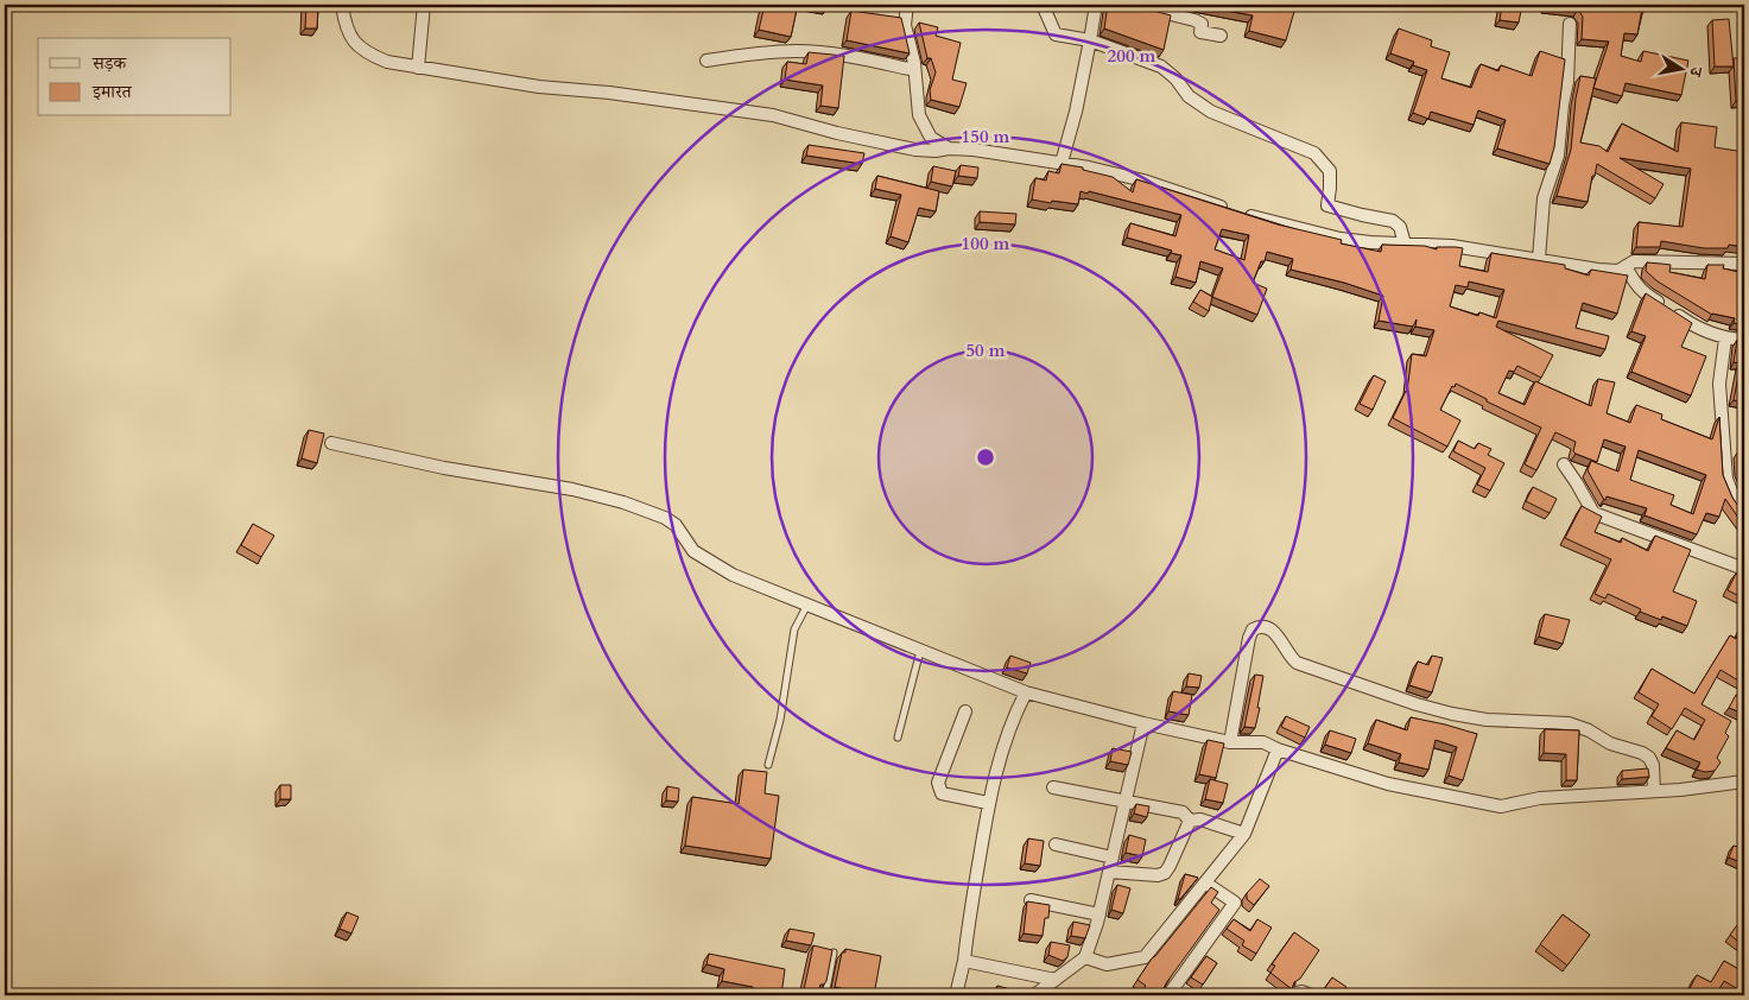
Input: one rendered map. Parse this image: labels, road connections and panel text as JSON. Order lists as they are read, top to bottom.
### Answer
{
  "legend": ["सड़क", "इमारत"],
  "north": "right",
  "rings": [
    "200 m",
    "150 m",
    "100 m",
    "50 m"
  ]
}
